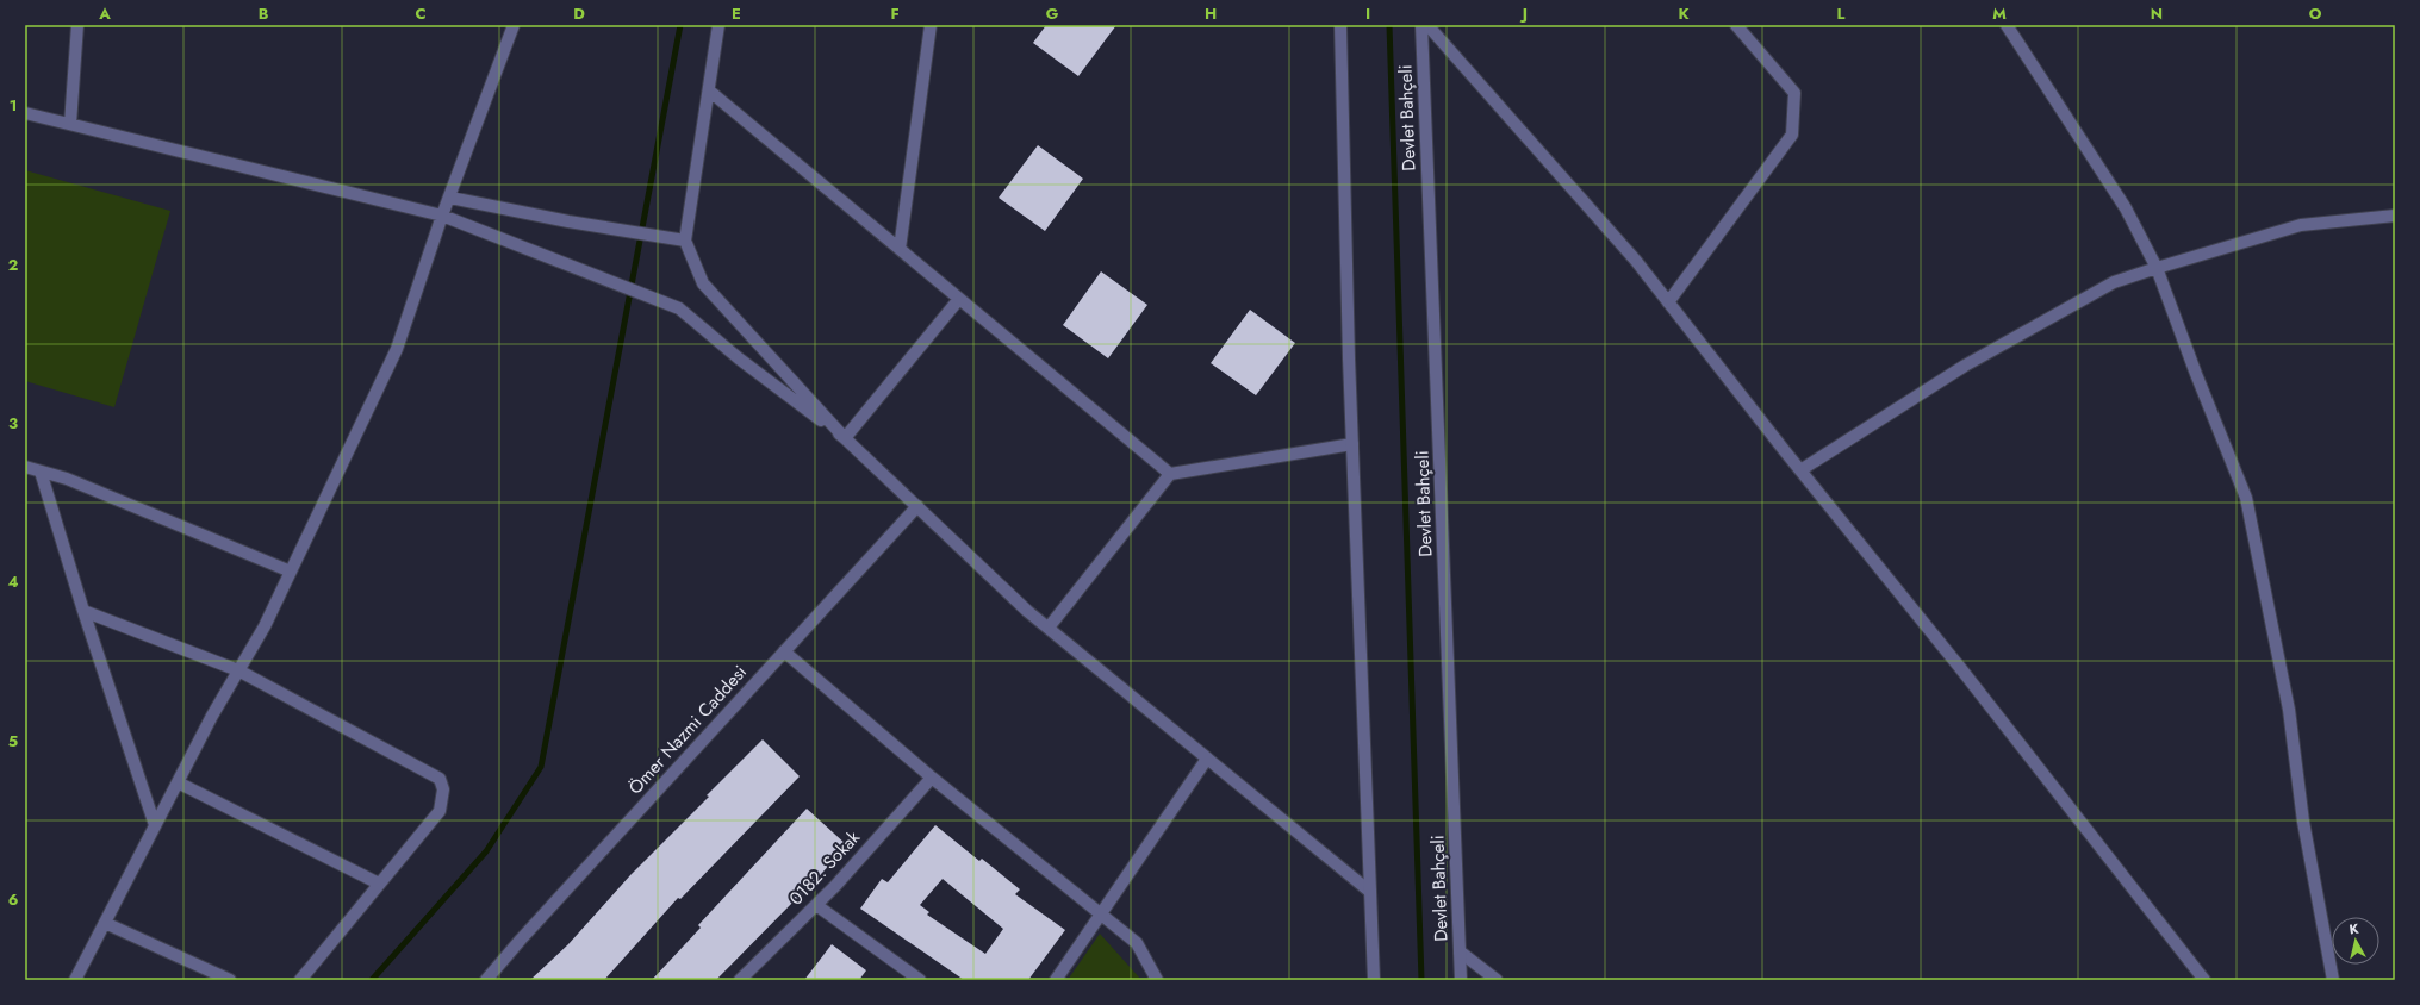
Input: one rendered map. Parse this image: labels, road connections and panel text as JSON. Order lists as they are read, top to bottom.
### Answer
{
  "streets": {
    "street": ["Devlet Bahçeli", "Ömer Nazmi Caddesi", "0182. Sokak"]
  },
  "north": "top",
  "grid": {
    "columns": [
      "A",
      "B",
      "C",
      "D",
      "E",
      "F",
      "G",
      "H",
      "I",
      "J",
      "K",
      "L",
      "M",
      "N",
      "O"
    ],
    "rows": [
      "1",
      "2",
      "3",
      "4",
      "5",
      "6"
    ]
  }
}
